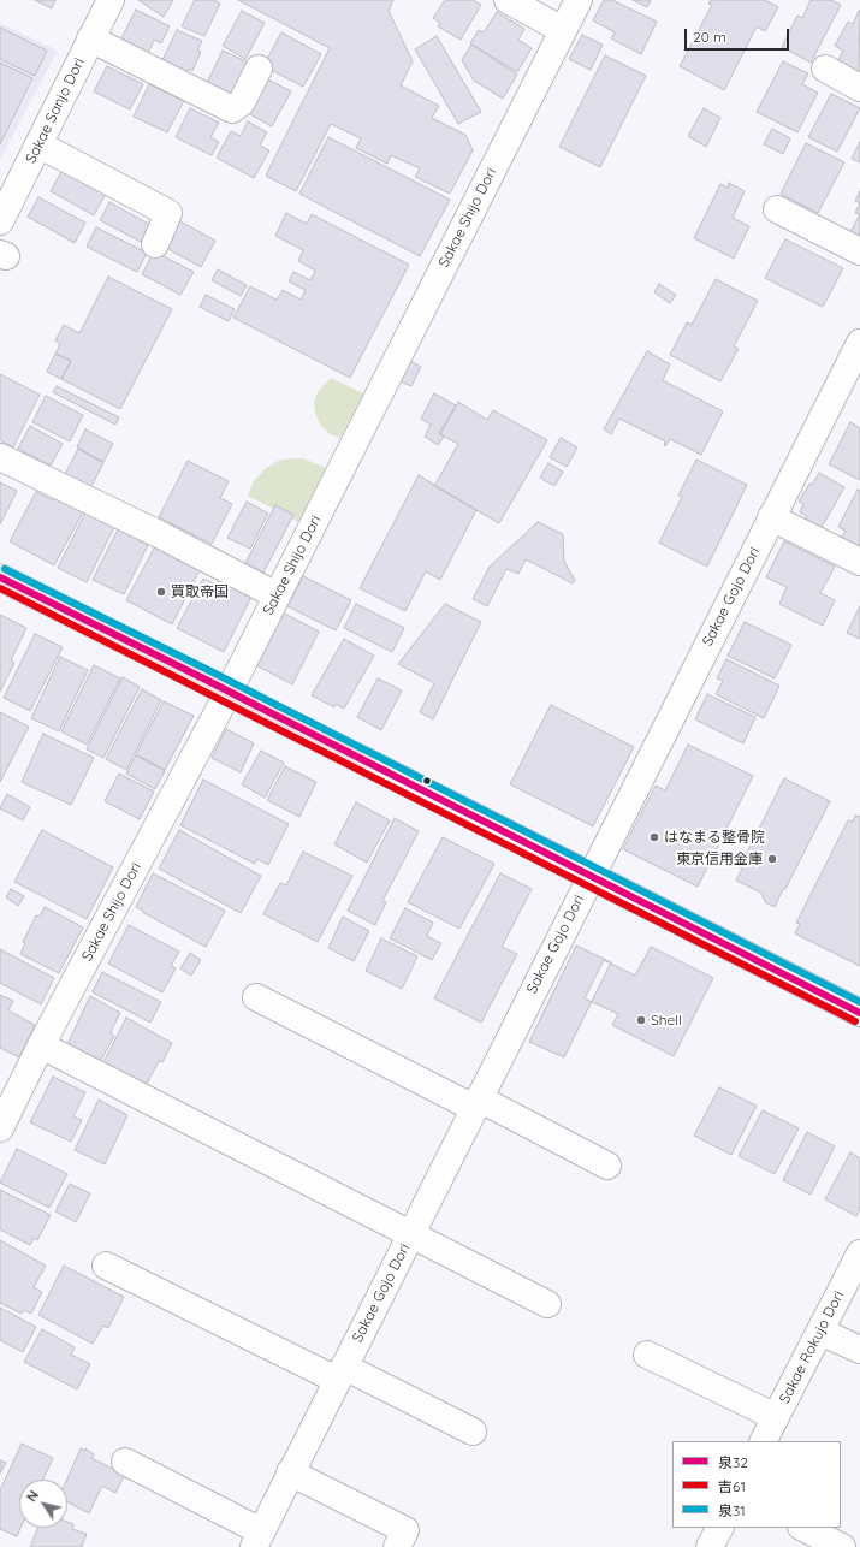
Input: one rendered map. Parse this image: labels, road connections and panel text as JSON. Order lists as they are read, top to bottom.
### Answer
{
  "streets": {
    "street": [
      "Sakae Sanjo Dori",
      "Sakae Shijo Dori",
      "Sakae Gojo Dori",
      "Sakae Rokujo Dori"
    ]
  },
  "places": [
    "買取帝国",
    "はなまる整骨院",
    "東京信用金庫",
    "Shell"
  ],
  "lines": ["transit line 泉31", "transit line 泉32", "transit line 吉61"],
  "legend": ["泉32", "吉61", "泉31"],
  "scale_bar": "20 m",
  "north": "top left"
}
